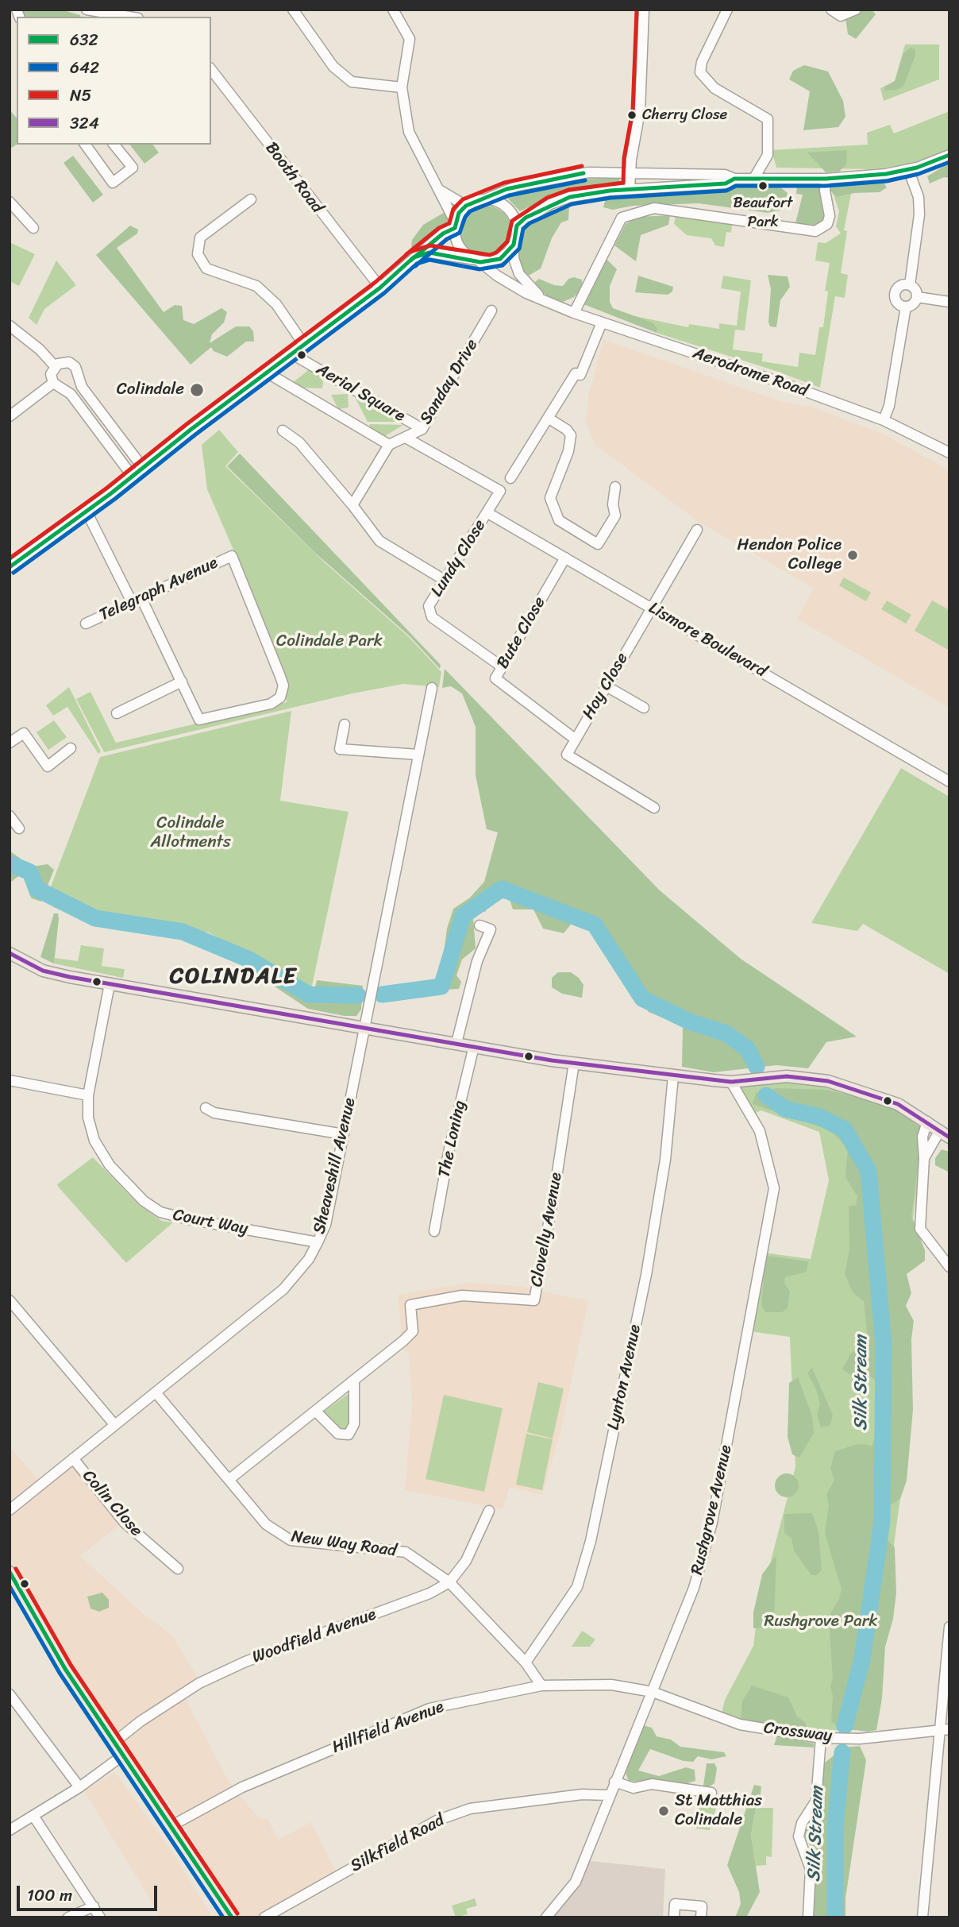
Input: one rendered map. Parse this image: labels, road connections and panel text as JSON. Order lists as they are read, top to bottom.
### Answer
{
  "streets": {
    "street": [
      "Booth Road",
      "Aerodrome Road",
      "Sanday Drive",
      "Aerial Square",
      "Lundy Close",
      "Telegraph Avenue",
      "Bute Close",
      "Lismore Boulevard",
      "Hoy Close",
      "The Loning",
      "Sheaveshill Avenue",
      "Court Way",
      "Clovelly Avenue",
      "Lynton Avenue",
      "Colin Close",
      "Rushgrove Avenue",
      "New Way Road",
      "Woodfield Avenue",
      "Hillfield Avenue",
      "Crossway",
      "Silkfield Road"
    ]
  },
  "crossings": [
    ["Sanday Drive", "Aerial Square"],
    ["Lundy Close", "Bute Close"],
    ["Lundy Close", "Lismore Boulevard"],
    ["Bute Close", "Lismore Boulevard"],
    ["Bute Close", "Hoy Close"],
    ["Lismore Boulevard", "Hoy Close"],
    ["Sheaveshill Avenue", "Court Way"],
    ["Sheaveshill Avenue", "Colin Close"],
    ["Sheaveshill Avenue", "New Way Road"],
    ["Lynton Avenue", "New Way Road"],
    ["Rushgrove Avenue", "Hillfield Avenue"],
    ["Rushgrove Avenue", "Crossway"],
    ["Rushgrove Avenue", "Silkfield Road"],
    ["New Way Road", "Woodfield Avenue"],
    ["New Way Road", "Hillfield Avenue"],
    ["Hillfield Avenue", "Crossway"]
  ],
  "districts": ["COLINDALE"],
  "water": ["Silk Stream"],
  "parks": ["Colindale Park", "Colindale Allotments", "Rushgrove Park"],
  "places": [
    "Cherry Close",
    "Beaufort Park",
    "Colindale",
    "Hendon Police College",
    "St Matthias Colindale"
  ],
  "lines": [
    "transit line N5",
    "transit line 632",
    "transit line 642",
    "transit line 324"
  ],
  "legend": [
    "632",
    "642",
    "N5",
    "324"
  ],
  "scale_bar": "100 m"
}
